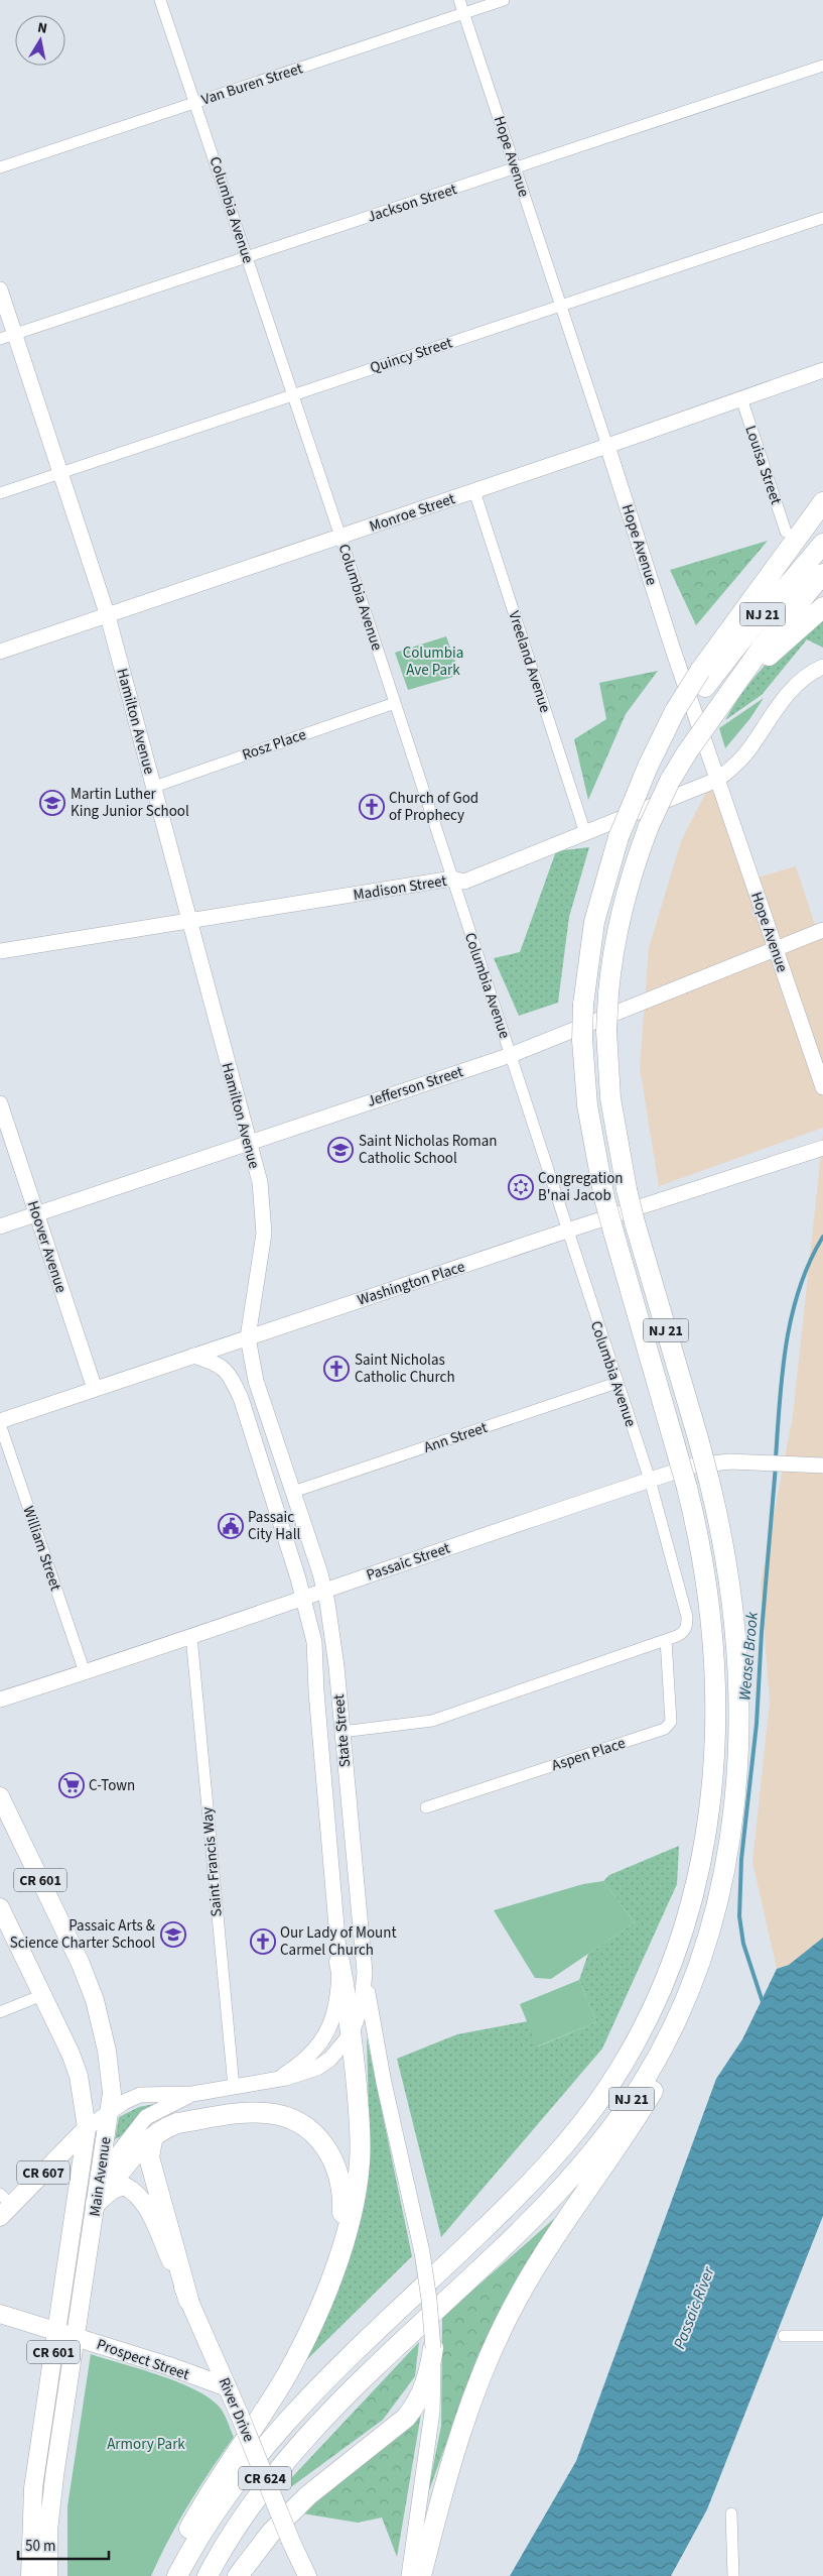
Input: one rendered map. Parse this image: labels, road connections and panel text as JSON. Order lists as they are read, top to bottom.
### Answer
{
  "streets": {
    "highway": ["NJ 21"],
    "main road": [
      "Hope Avenue",
      "Monroe Street",
      "Hamilton Avenue",
      "Madison Street",
      "Jefferson Street",
      "Hoover Avenue",
      "Washington Place",
      "Passaic Street",
      "State Street",
      "CR 601",
      "CR 607",
      "Main Avenue",
      "Prospect Street",
      "River Drive",
      "CR 624"
    ],
    "street": [
      "Van Buren Street",
      "Jackson Street",
      "Columbia Avenue",
      "Quincy Street",
      "Louisa Street",
      "Vreeland Avenue",
      "Rosz Place",
      "Ann Street",
      "William Street",
      "Aspen Place",
      "Saint Francis Way"
    ]
  },
  "crossings": [
    ["Van Buren Street", "Hope Avenue"],
    ["Van Buren Street", "Columbia Avenue"],
    ["Hope Avenue", "Jackson Street"],
    ["Hope Avenue", "Quincy Street"],
    ["Hope Avenue", "Monroe Street"],
    ["Hope Avenue", "Madison Street"],
    ["Hope Avenue", "Jefferson Street"],
    ["Jackson Street", "Columbia Avenue"],
    ["Jackson Street", "Hamilton Avenue"],
    ["Columbia Avenue", "Quincy Street"],
    ["Columbia Avenue", "Monroe Street"],
    ["Columbia Avenue", "Rosz Place"],
    ["Columbia Avenue", "Madison Street"],
    ["Columbia Avenue", "Jefferson Street"],
    ["Columbia Avenue", "Washington Place"],
    ["Columbia Avenue", "Ann Street"],
    ["Columbia Avenue", "Passaic Street"],
    ["Columbia Avenue", "State Street"],
    ["Columbia Avenue", "Aspen Place"],
    ["Quincy Street", "Hamilton Avenue"],
    ["Louisa Street", "Monroe Street"],
    ["Monroe Street", "Vreeland Avenue"],
    ["Monroe Street", "Hamilton Avenue"],
    ["Vreeland Avenue", "Madison Street"],
    ["Hamilton Avenue", "Rosz Place"],
    ["Hamilton Avenue", "Madison Street"],
    ["Hamilton Avenue", "Jefferson Street"],
    ["Hamilton Avenue", "Washington Place"],
    ["Hamilton Avenue", "State Street"],
    ["Jefferson Street", "Hoover Avenue"],
    ["Hoover Avenue", "Washington Place"],
    ["Washington Place", "William Street"],
    ["Washington Place", "State Street"],
    ["Ann Street", "State Street"],
    ["William Street", "Passaic Street"],
    ["Passaic Street", "State Street"],
    ["Passaic Street", "Saint Francis Way"],
    ["State Street", "Saint Francis Way"],
    ["State Street", "CR 607"],
    ["State Street", "Main Avenue"],
    ["State Street", "River Drive"],
    ["CR 607", "Main Avenue"],
    ["Main Avenue", "Prospect Street"],
    ["Main Avenue", "River Drive"],
    ["Prospect Street", "River Drive"]
  ],
  "water": ["Weasel Brook", "Passaic River"],
  "parks": ["Columbia Ave Park", "Armory Park"],
  "places": {
    "school or university": ["Martin Luther King Junior School", "Saint Nicholas Roman Catholic School", "Passaic Arts & Science Charter School"],
    "church": ["Church of God of Prophecy", "Saint Nicholas Catholic Church", "Our Lady of Mount Carmel Church"],
    "synagogue": ["Congregation B'nai Jacob"],
    "public building": ["Passaic City Hall"],
    "supermarket": ["C-Town"]
  },
  "scale_bar": "50 m",
  "north": "top"
}
